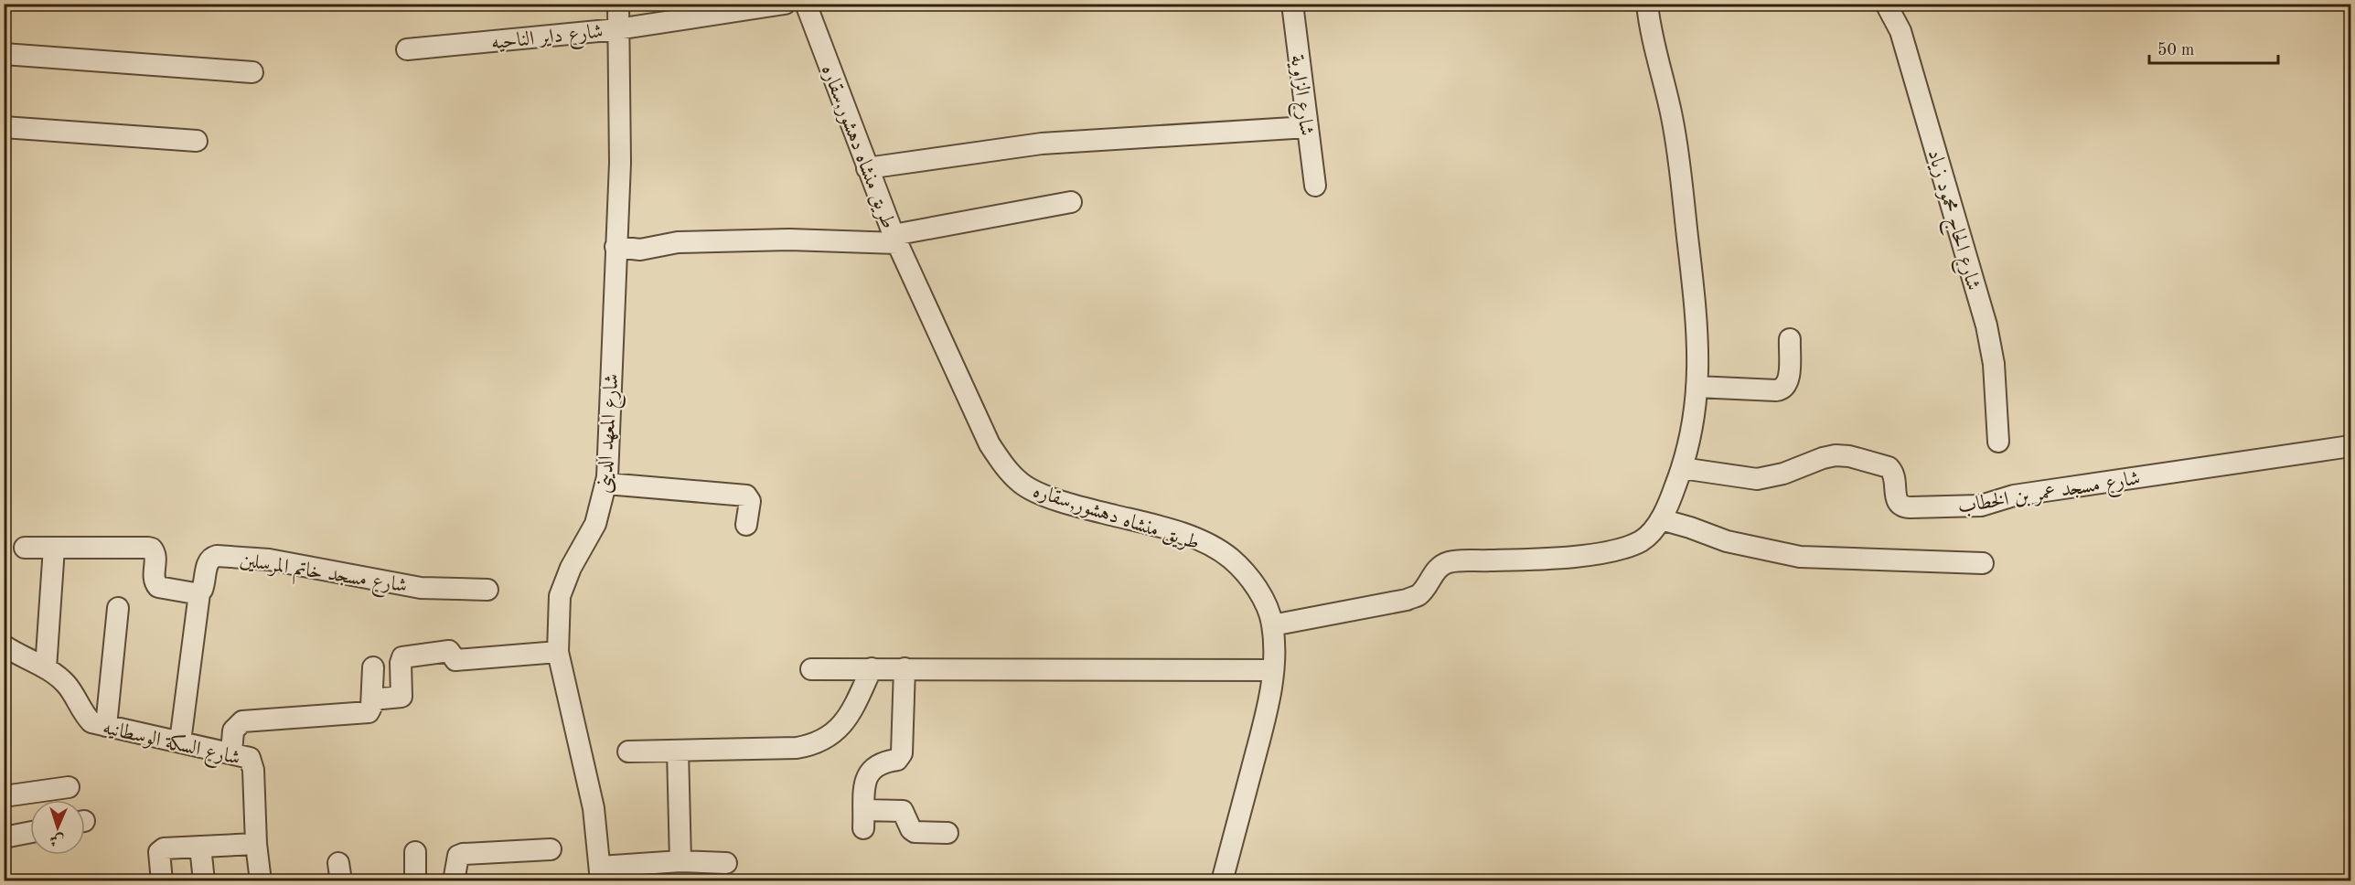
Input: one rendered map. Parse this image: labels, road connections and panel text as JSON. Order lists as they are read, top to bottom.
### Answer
{
  "streets": {
    "street": [
      "شارع داير الناحيه",
      "شارع الزاوية",
      "طريق منشاه دهشور,سقاره",
      "شارع الحاج محمود زياد",
      "شارع المعهد الدينى",
      "شارع مسجد عمر بن الخطاب",
      "شارع مسجد خاتم المرسلين",
      "شارع السكة الوسطانيه"
    ]
  },
  "crossings": [
    ["شارع داير الناحيه", "شارع المعهد الدينى"],
    ["شارع مسجد خاتم المرسلين", "شارع السكة الوسطانيه"]
  ],
  "scale_bar": "50 m",
  "north": "bottom"
}
